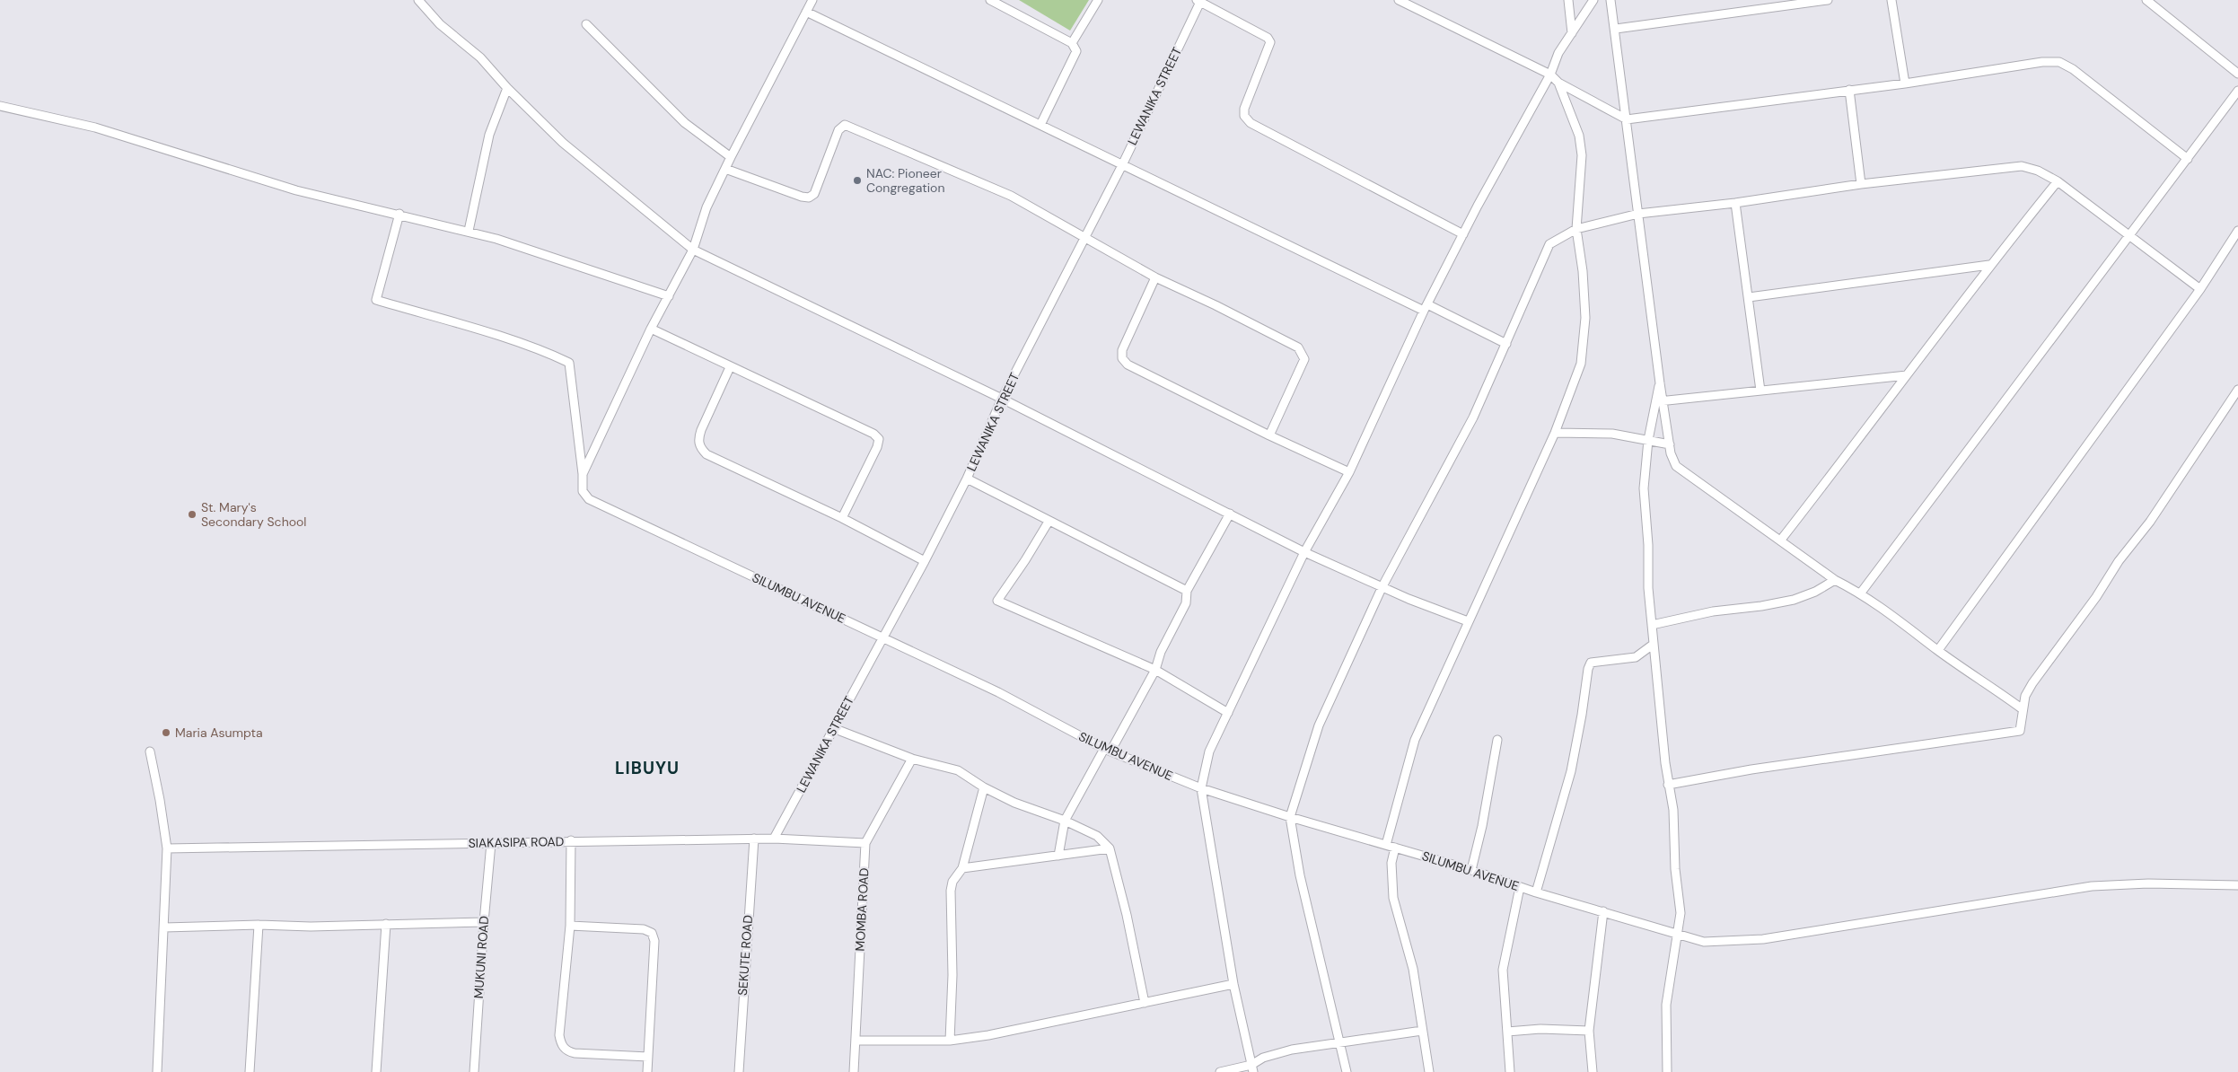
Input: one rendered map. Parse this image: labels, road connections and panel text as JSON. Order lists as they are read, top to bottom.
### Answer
{
  "streets": {
    "street": [
      "LEWANIKA STREET",
      "SILUMBU AVENUE",
      "SIAKASIPA ROAD",
      "MOMBA ROAD",
      "SEKUTE ROAD",
      "MUKUNI ROAD"
    ]
  },
  "crossings": [
    ["LEWANIKA STREET", "SILUMBU AVENUE"],
    ["LEWANIKA STREET", "SIAKASIPA ROAD"],
    ["SIAKASIPA ROAD", "MOMBA ROAD"],
    ["SIAKASIPA ROAD", "SEKUTE ROAD"],
    ["SIAKASIPA ROAD", "MUKUNI ROAD"]
  ],
  "districts": ["LIBUYU"],
  "places": ["NAC: Pioneer Congregation", "St. Mary's Secondary School", "Maria Asumpta"]
}
